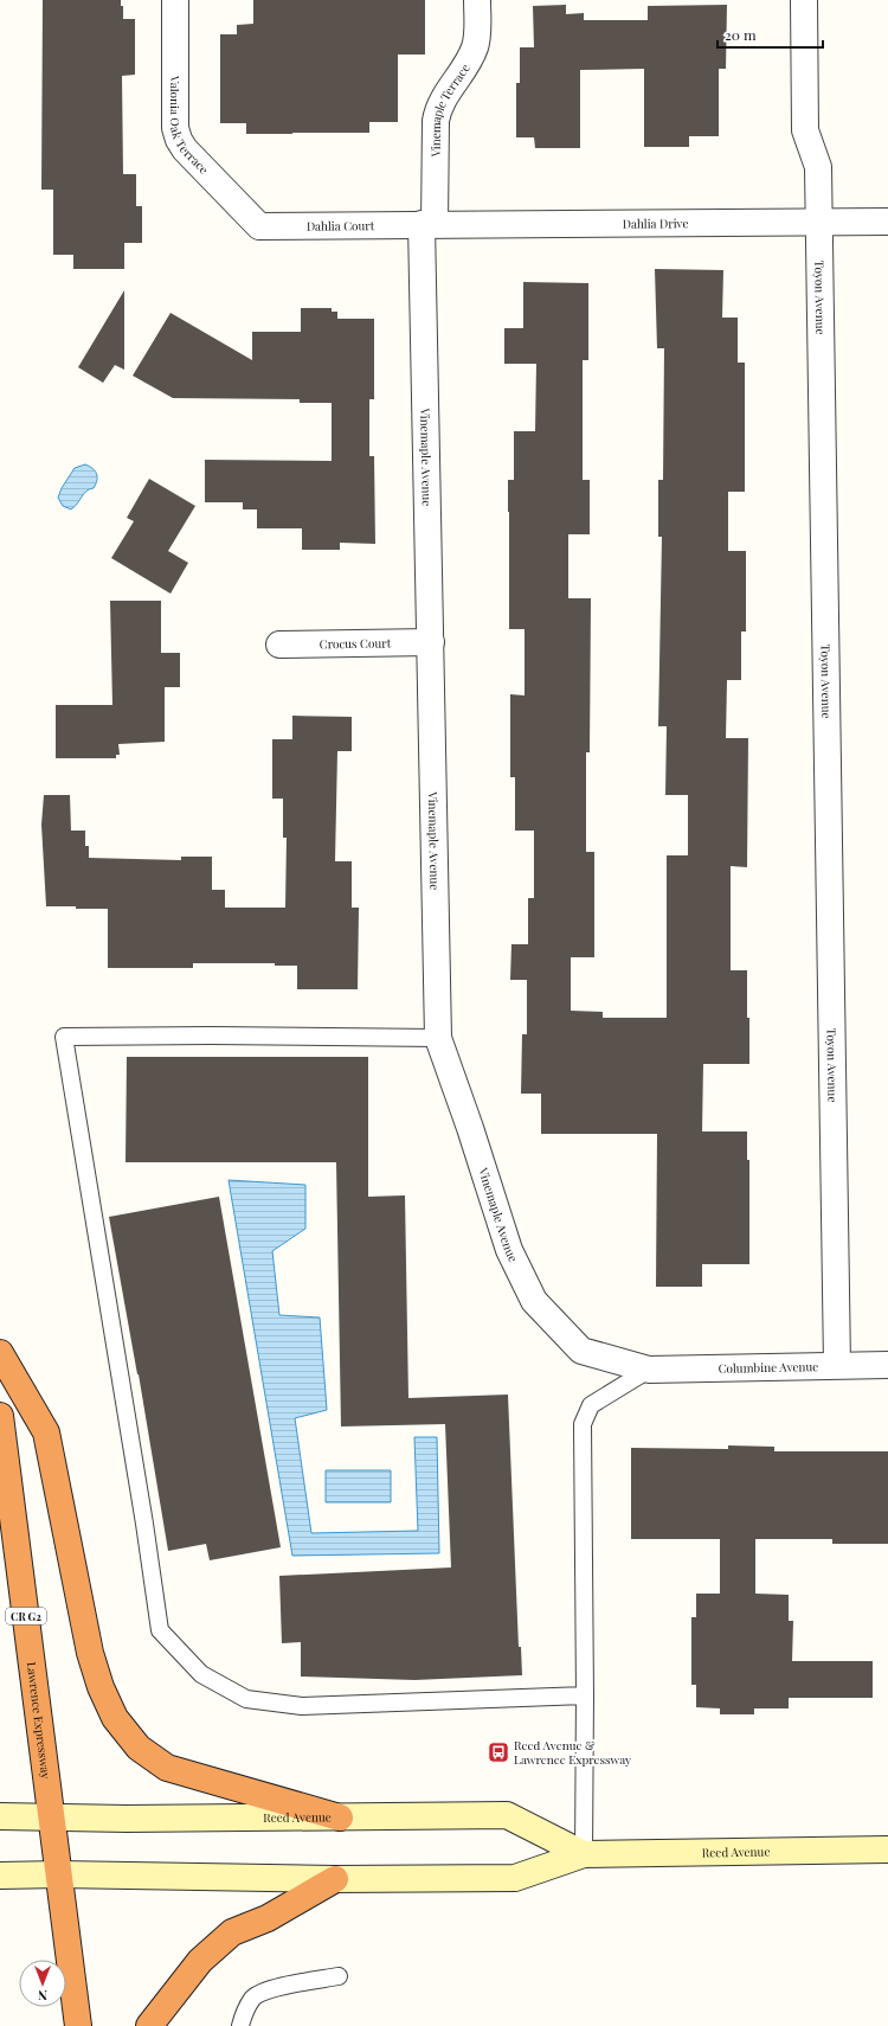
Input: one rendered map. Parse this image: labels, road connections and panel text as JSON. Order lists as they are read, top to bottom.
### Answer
{
  "streets": {
    "highway": ["CR G2", "Lawrence Expressway"],
    "main road": ["Reed Avenue"],
    "street": [
      "Vinemaple Terrace",
      "Valonia Oak Terrace",
      "Dahlia Drive",
      "Dahlia Court",
      "Toyon Avenue",
      "Vinemaple Avenue",
      "Crocus Court",
      "Columbine Avenue"
    ]
  },
  "crossings": [
    ["Vinemaple Terrace", "Dahlia Drive"],
    ["Vinemaple Terrace", "Dahlia Court"],
    ["Vinemaple Terrace", "Vinemaple Avenue"],
    ["Valonia Oak Terrace", "Dahlia Court"],
    ["Dahlia Drive", "Dahlia Court"],
    ["Dahlia Drive", "Toyon Avenue"],
    ["Dahlia Drive", "Vinemaple Avenue"],
    ["Dahlia Court", "Vinemaple Avenue"],
    ["Toyon Avenue", "Columbine Avenue"],
    ["Vinemaple Avenue", "Crocus Court"],
    ["Vinemaple Avenue", "Columbine Avenue"],
    ["Lawrence Expressway", "Reed Avenue"]
  ],
  "places": {
    "bus stop": ["Reed Avenue & Lawrence Expressway"]
  },
  "scale_bar": "20 m",
  "north": "bottom"
}
